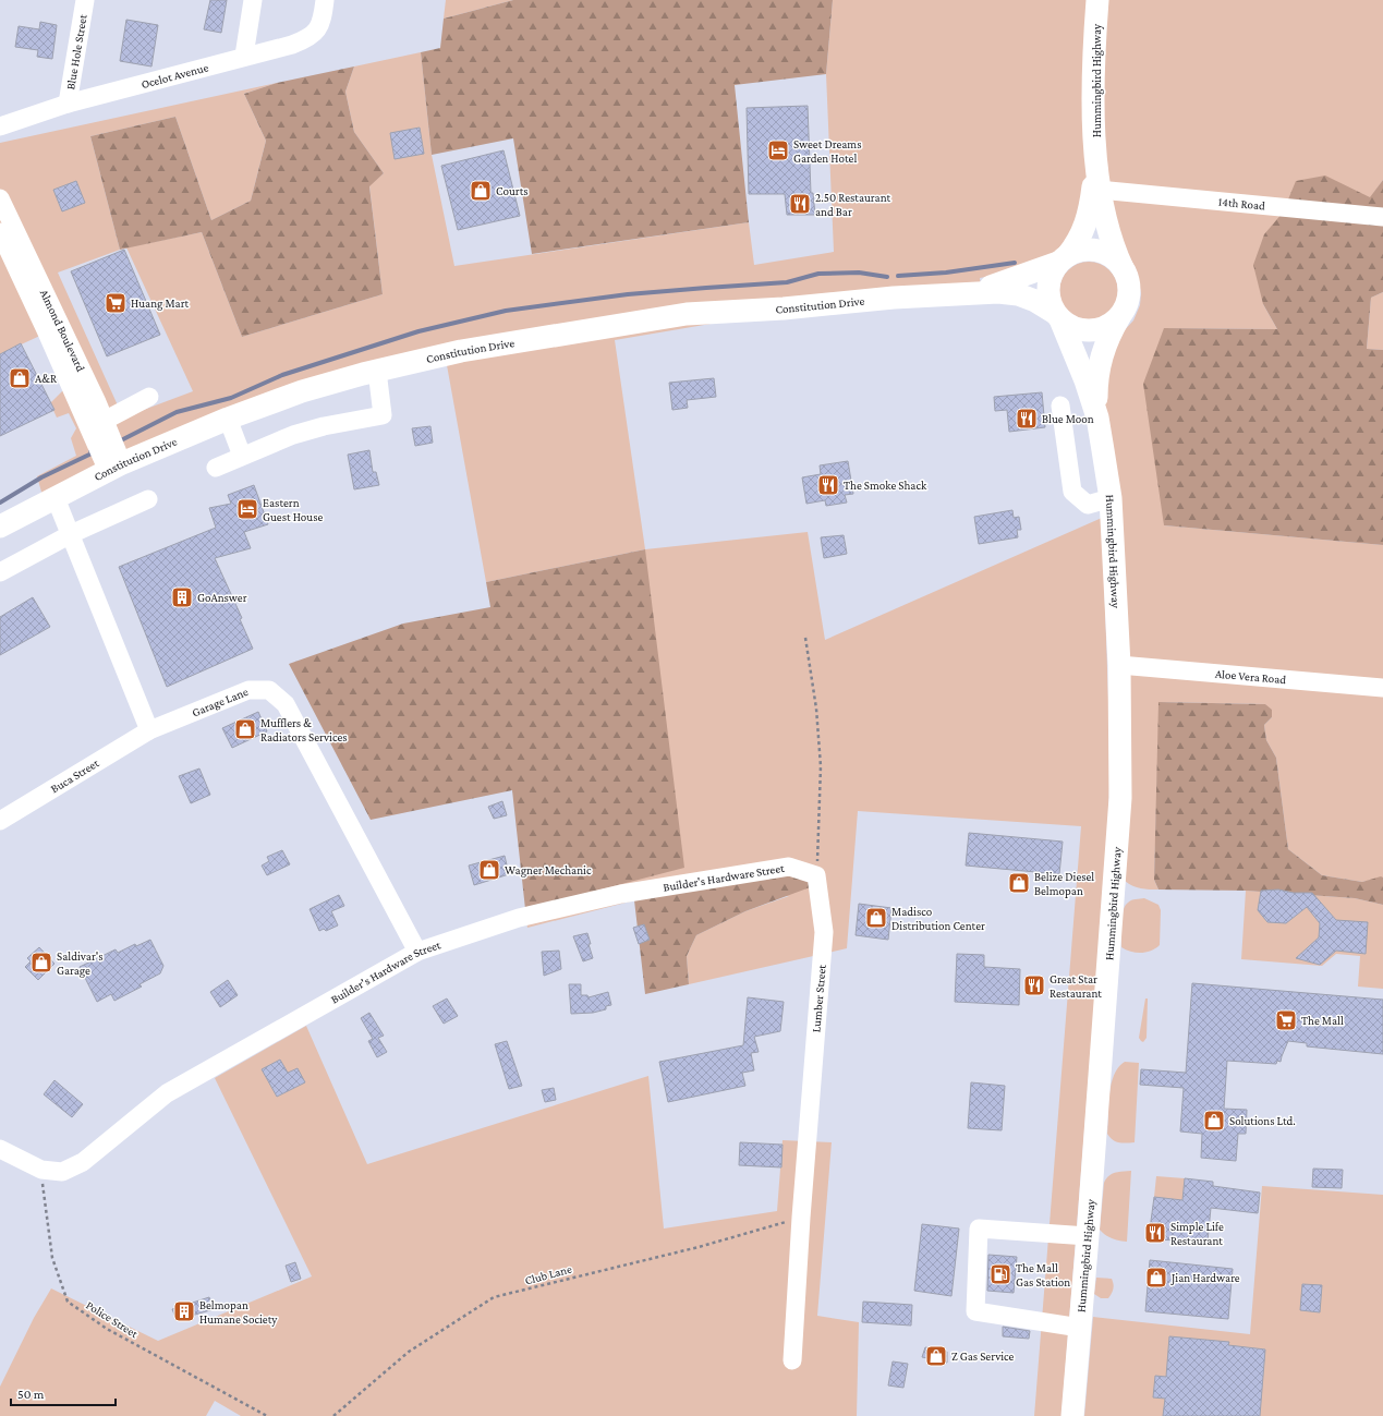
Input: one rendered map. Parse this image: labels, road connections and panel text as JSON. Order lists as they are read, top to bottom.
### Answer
{
  "streets": {
    "main road": ["Hummingbird Highway", "Constitution Drive"],
    "street": [
      "Blue Hole Street",
      "Ocelot Avenue",
      "14th Road",
      "Almond Boulevard",
      "Aloe Vera Road",
      "Garage Lane",
      "Buca Street",
      "Builder's Hardware Street",
      "Lumber Street"
    ],
    "path": ["Club Lane", "Police Street"]
  },
  "crossings": [
    ["Blue Hole Street", "Ocelot Avenue"],
    ["Hummingbird Highway", "14th Road"],
    ["Hummingbird Highway", "Constitution Drive"],
    ["Hummingbird Highway", "Aloe Vera Road"],
    ["Constitution Drive", "Almond Boulevard"],
    ["Garage Lane", "Buca Street"],
    ["Garage Lane", "Builder's Hardware Street"],
    ["Builder's Hardware Street", "Lumber Street"],
    ["Builder's Hardware Street", "Police Street"],
    ["Lumber Street", "Club Lane"]
  ],
  "places": {
    "hotel": ["Sweet Dreams Garden Hotel", "Eastern Guest House"],
    "shop": [
      "Courts",
      "A&R",
      "Mufflers & Radiators Services",
      "Wagner Mechanic",
      "Belize Diesel Belmopan",
      "Madisco Distribution Center",
      "Saldivar's Garage",
      "Solutions Ltd.",
      "Jian Hardware",
      "Z Gas Service"
    ],
    "restaurant": [
      "2.50 Restaurant and Bar",
      "Blue Moon",
      "The Smoke Shack",
      "Great Star Restaurant",
      "Simple Life Restaurant"
    ],
    "supermarket": ["Huang Mart", "The Mall"],
    "building": ["GoAnswer", "Belmopan Humane Society"],
    "fuel station": ["The Mall Gas Station"]
  },
  "scale_bar": "50 m"
}
